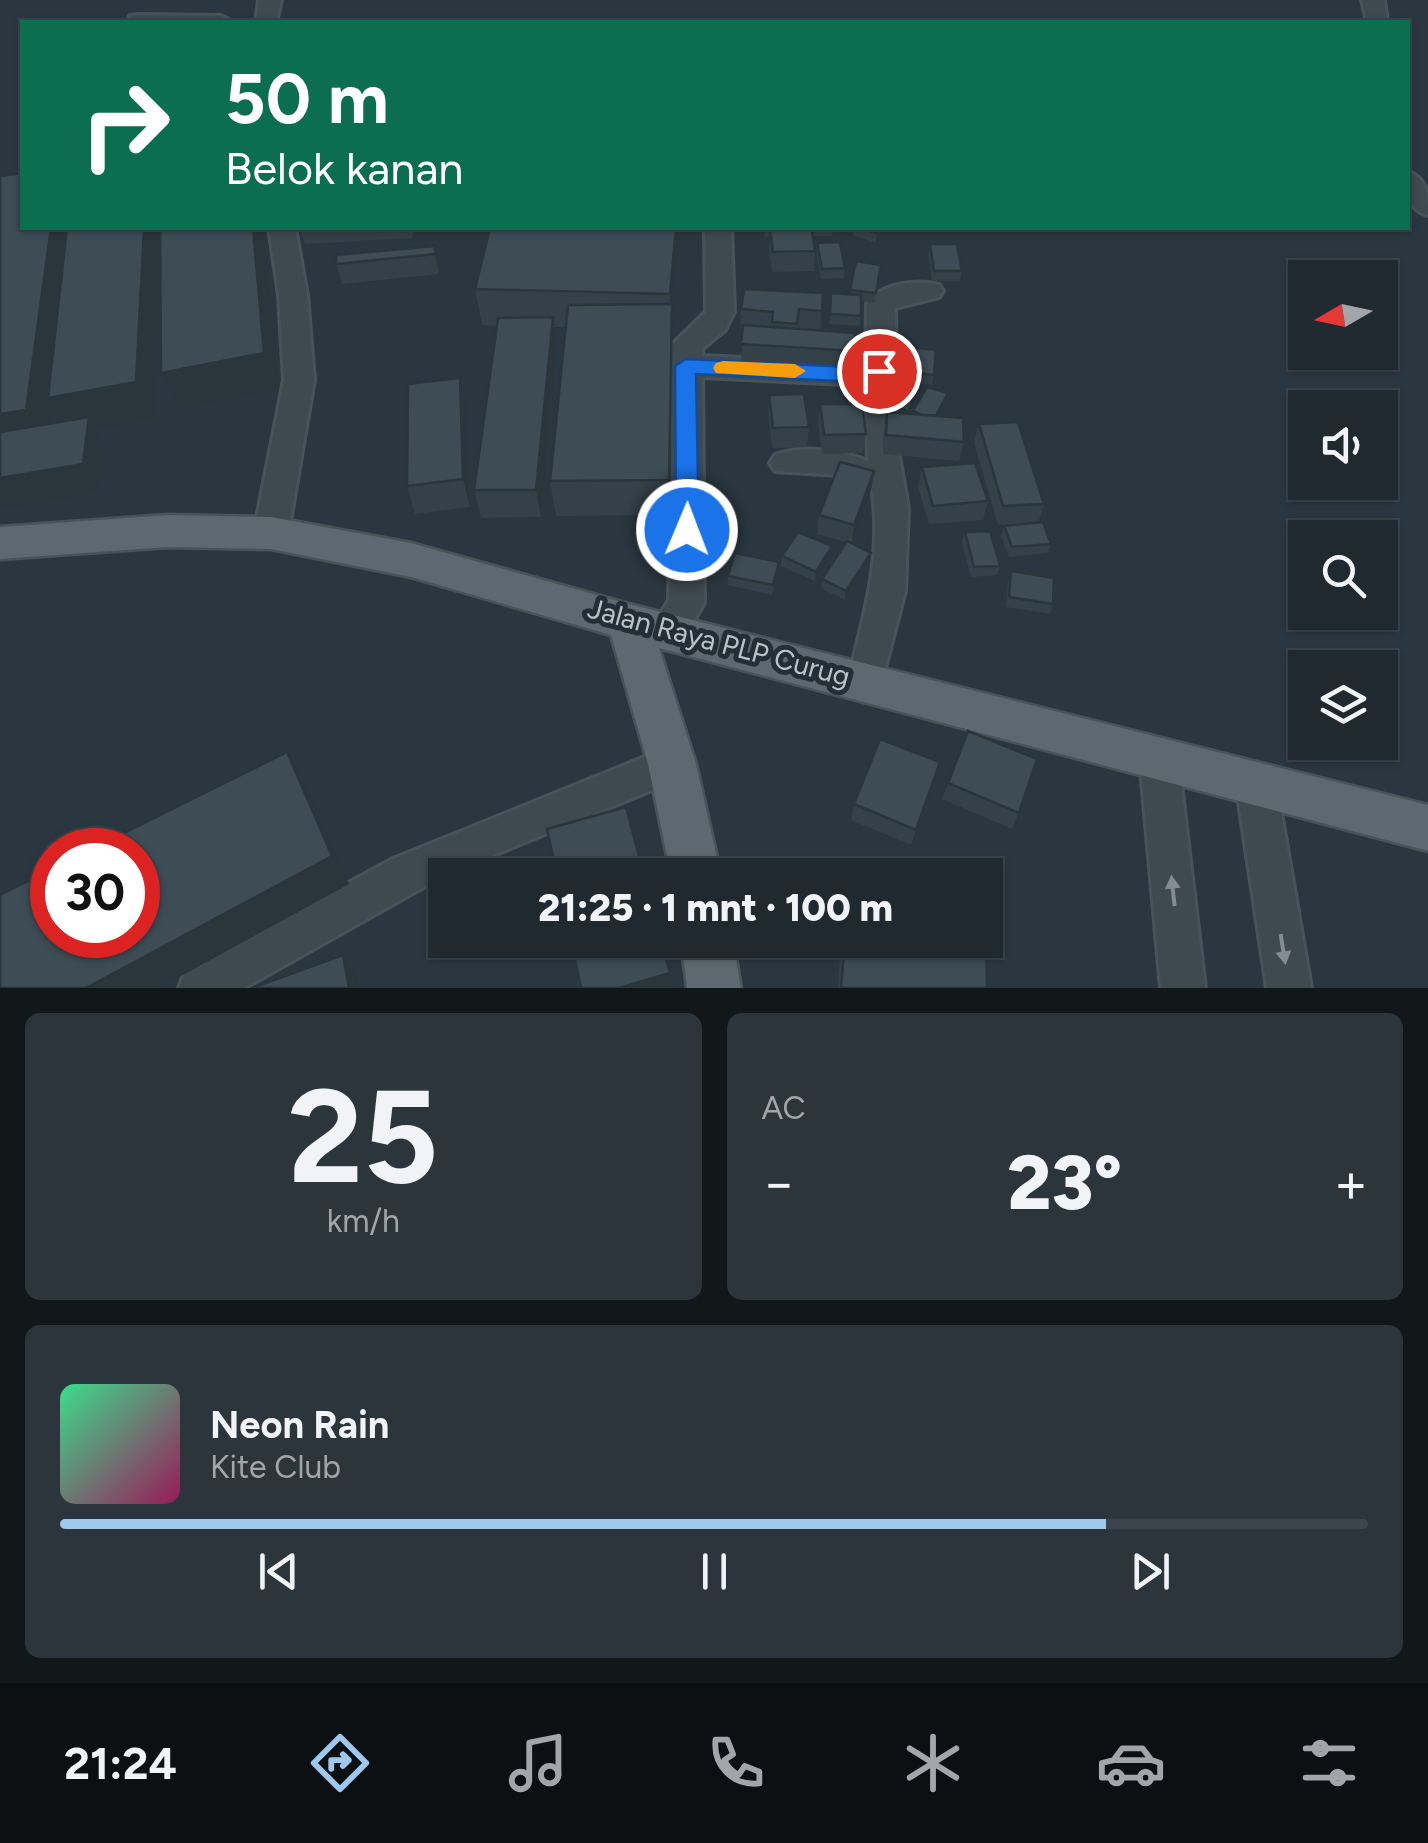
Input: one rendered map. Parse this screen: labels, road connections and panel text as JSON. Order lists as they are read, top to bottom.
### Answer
{
  "streets": {
    "main road": ["Jalan Raya PLP Curug"]
  },
  "north": "left",
  "page": {
    "turn": ["50 m", "Belok kanan"],
    "limit": "30",
    "trip": "21:25 · 1 mnt · 100 m",
    "tile": [
      ["25", "km/h"],
      "AC"
    ],
    "heat": ["−", "23°", "+"],
    "song": ["Neon Rain", "Kite Club"],
    "tabs": "21:24"
  }
}
